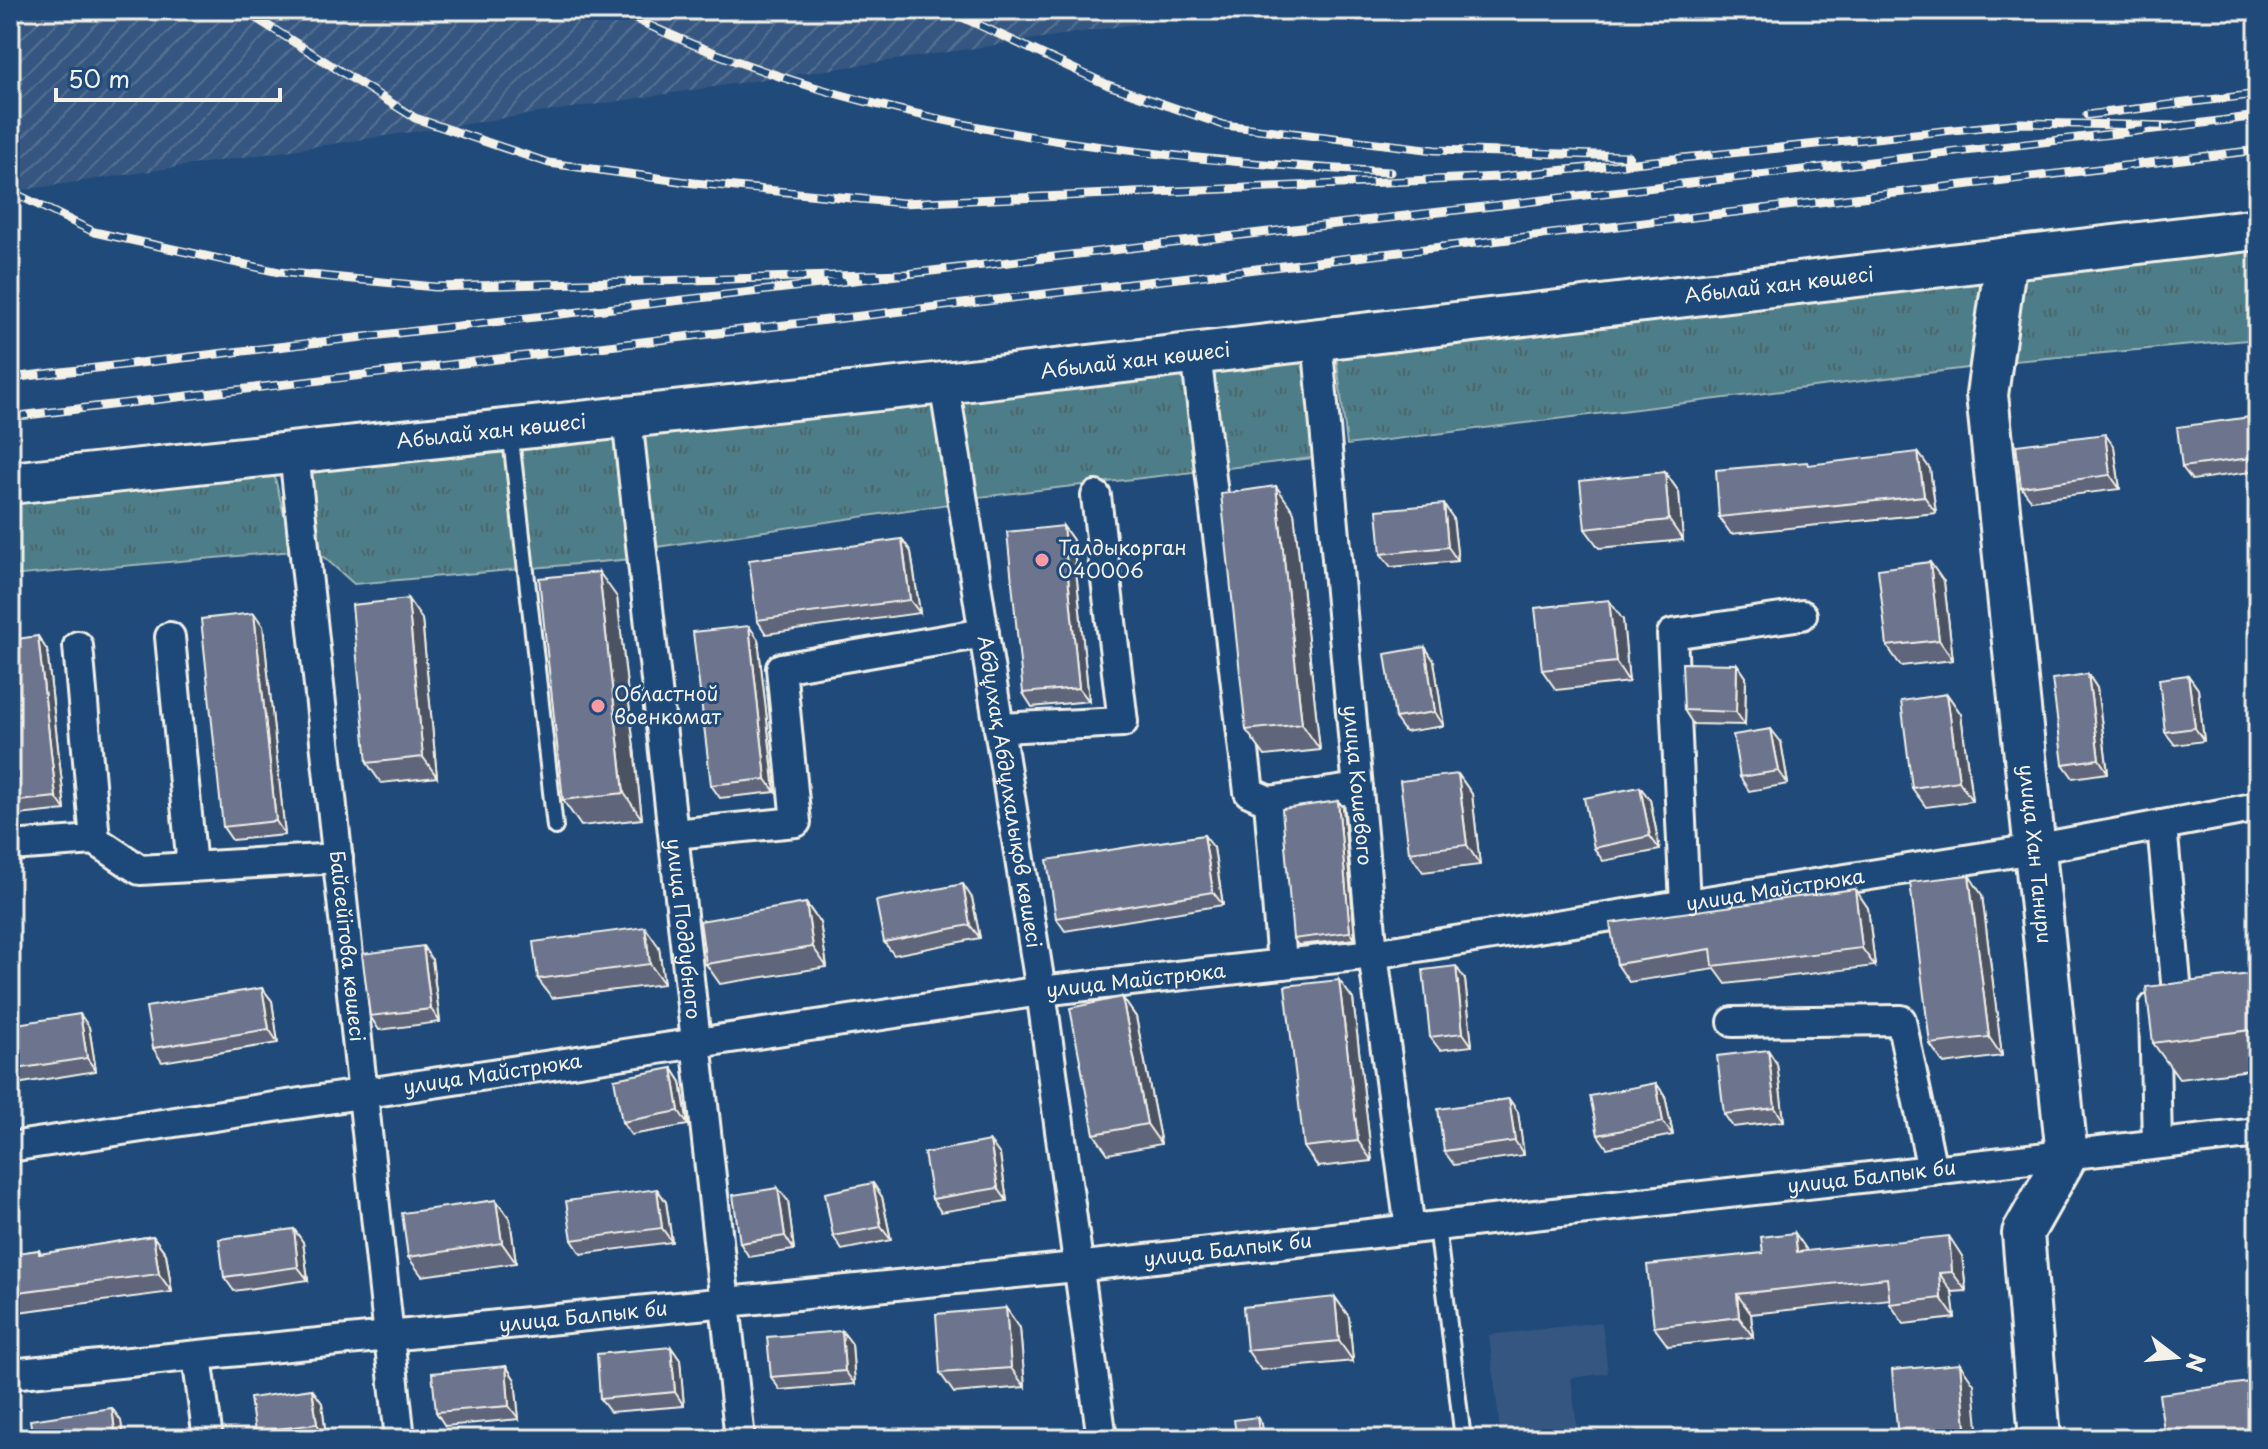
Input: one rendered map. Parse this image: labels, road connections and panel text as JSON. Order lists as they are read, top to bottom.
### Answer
{
  "streets": {
    "main road": ["Абылай хан көшесі", "улица Хан Танири"],
    "street": [
      "улица Кошевого",
      "Абдұлхақ Абдұлхалықов көшесі",
      "улица Майстрюка",
      "улица Поддубного",
      "Байсейітова көшесі",
      "улица Балпык би"
    ]
  },
  "crossings": [
    ["Абылай хан көшесі", "улица Кошевого"],
    ["Абылай хан көшесі", "Абдұлхақ Абдұлхалықов көшесі"],
    ["Абылай хан көшесі", "улица Хан Танири"],
    ["Абылай хан көшесі", "улица Поддубного"],
    ["Абылай хан көшесі", "Байсейітова көшесі"],
    ["улица Кошевого", "улица Майстрюка"],
    ["улица Кошевого", "улица Балпык би"],
    ["Абдұлхақ Абдұлхалықов көшесі", "улица Майстрюка"],
    ["Абдұлхақ Абдұлхалықов көшесі", "улица Балпык би"],
    ["улица Хан Танири", "улица Майстрюка"],
    ["улица Хан Танири", "улица Балпык би"],
    ["улица Майстрюка", "улица Поддубного"],
    ["улица Майстрюка", "Байсейітова көшесі"],
    ["улица Поддубного", "улица Балпык би"],
    ["Байсейітова көшесі", "улица Балпык би"]
  ],
  "places": ["Талдыкорган 040006", "Областной военкомат"],
  "scale_bar": "50 m",
  "north": "right"
}
